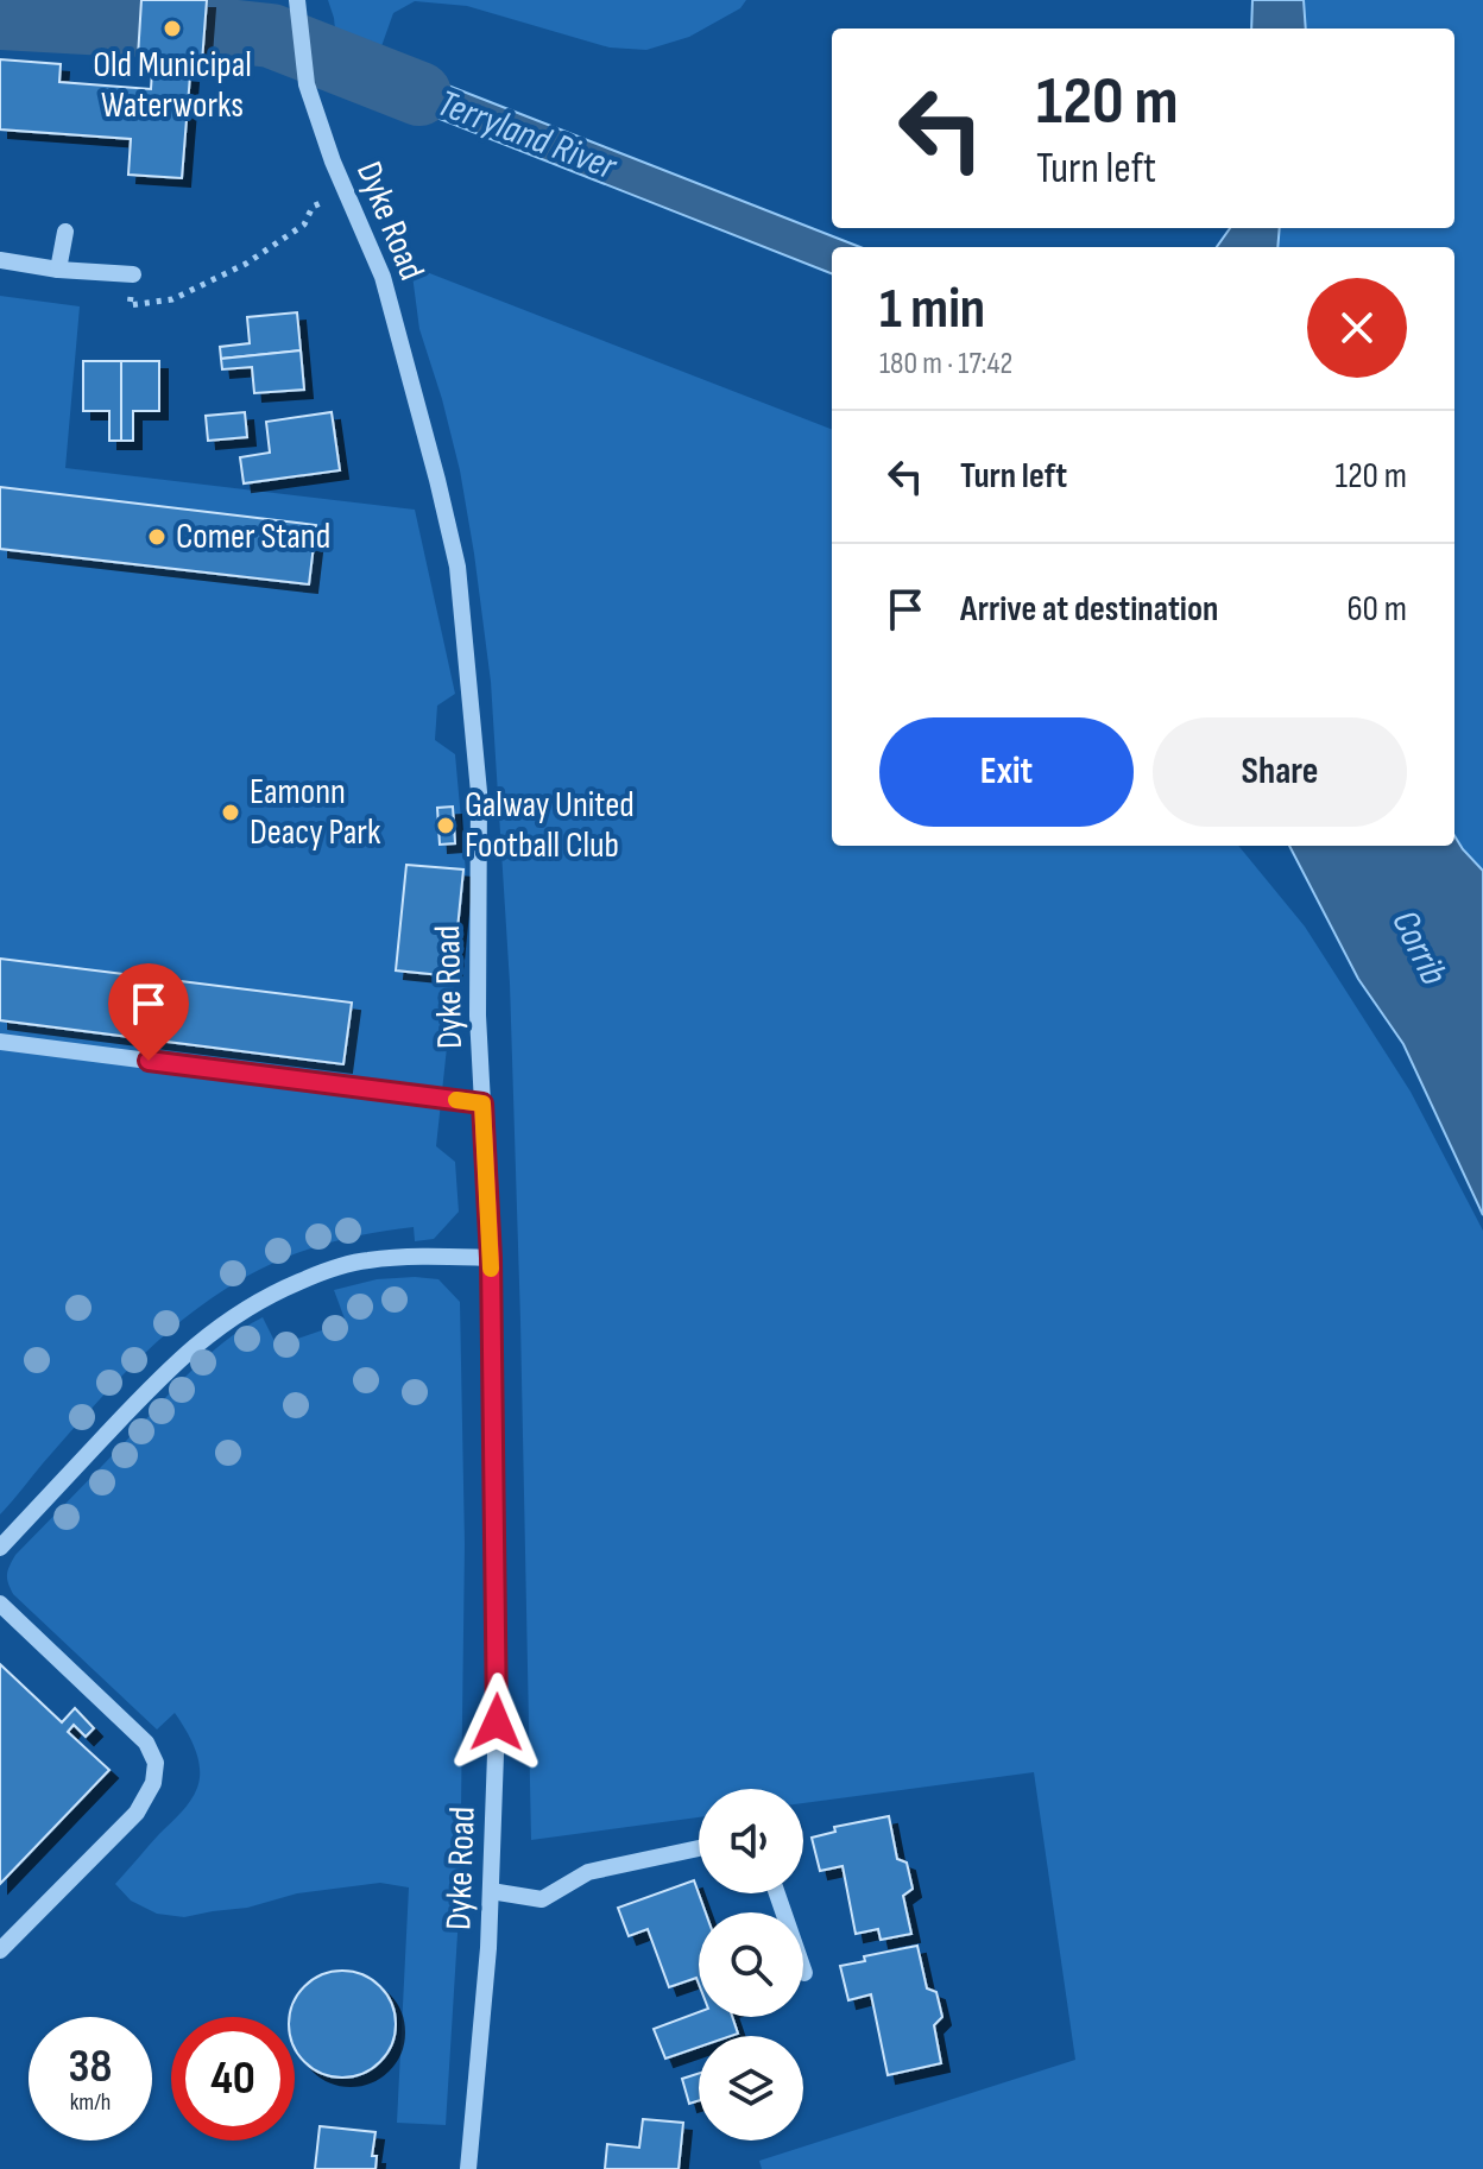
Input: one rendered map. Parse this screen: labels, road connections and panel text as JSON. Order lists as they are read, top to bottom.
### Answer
{
  "streets": {
    "street": ["Dyke Road"]
  },
  "water": ["Terryland River", "Corrib"],
  "places": [
    "Old Municipal Waterworks",
    "Comer Stand",
    "Eamonn Deacy Park",
    "Galway United Football Club"
  ],
  "page": {
    "turn": ["120 m", "Turn left"],
    "heading": ["1 min", "180 m · 17:42"],
    "list": [
      {
        "name": "Turn left",
        "value": "120 m"
      },
      {
        "name": "Arrive at destination",
        "value": "60 m"
      }
    ],
    "buttons": ["Exit", "Share"],
    "speed": "38 km/h",
    "limit": "40"
  }
}
